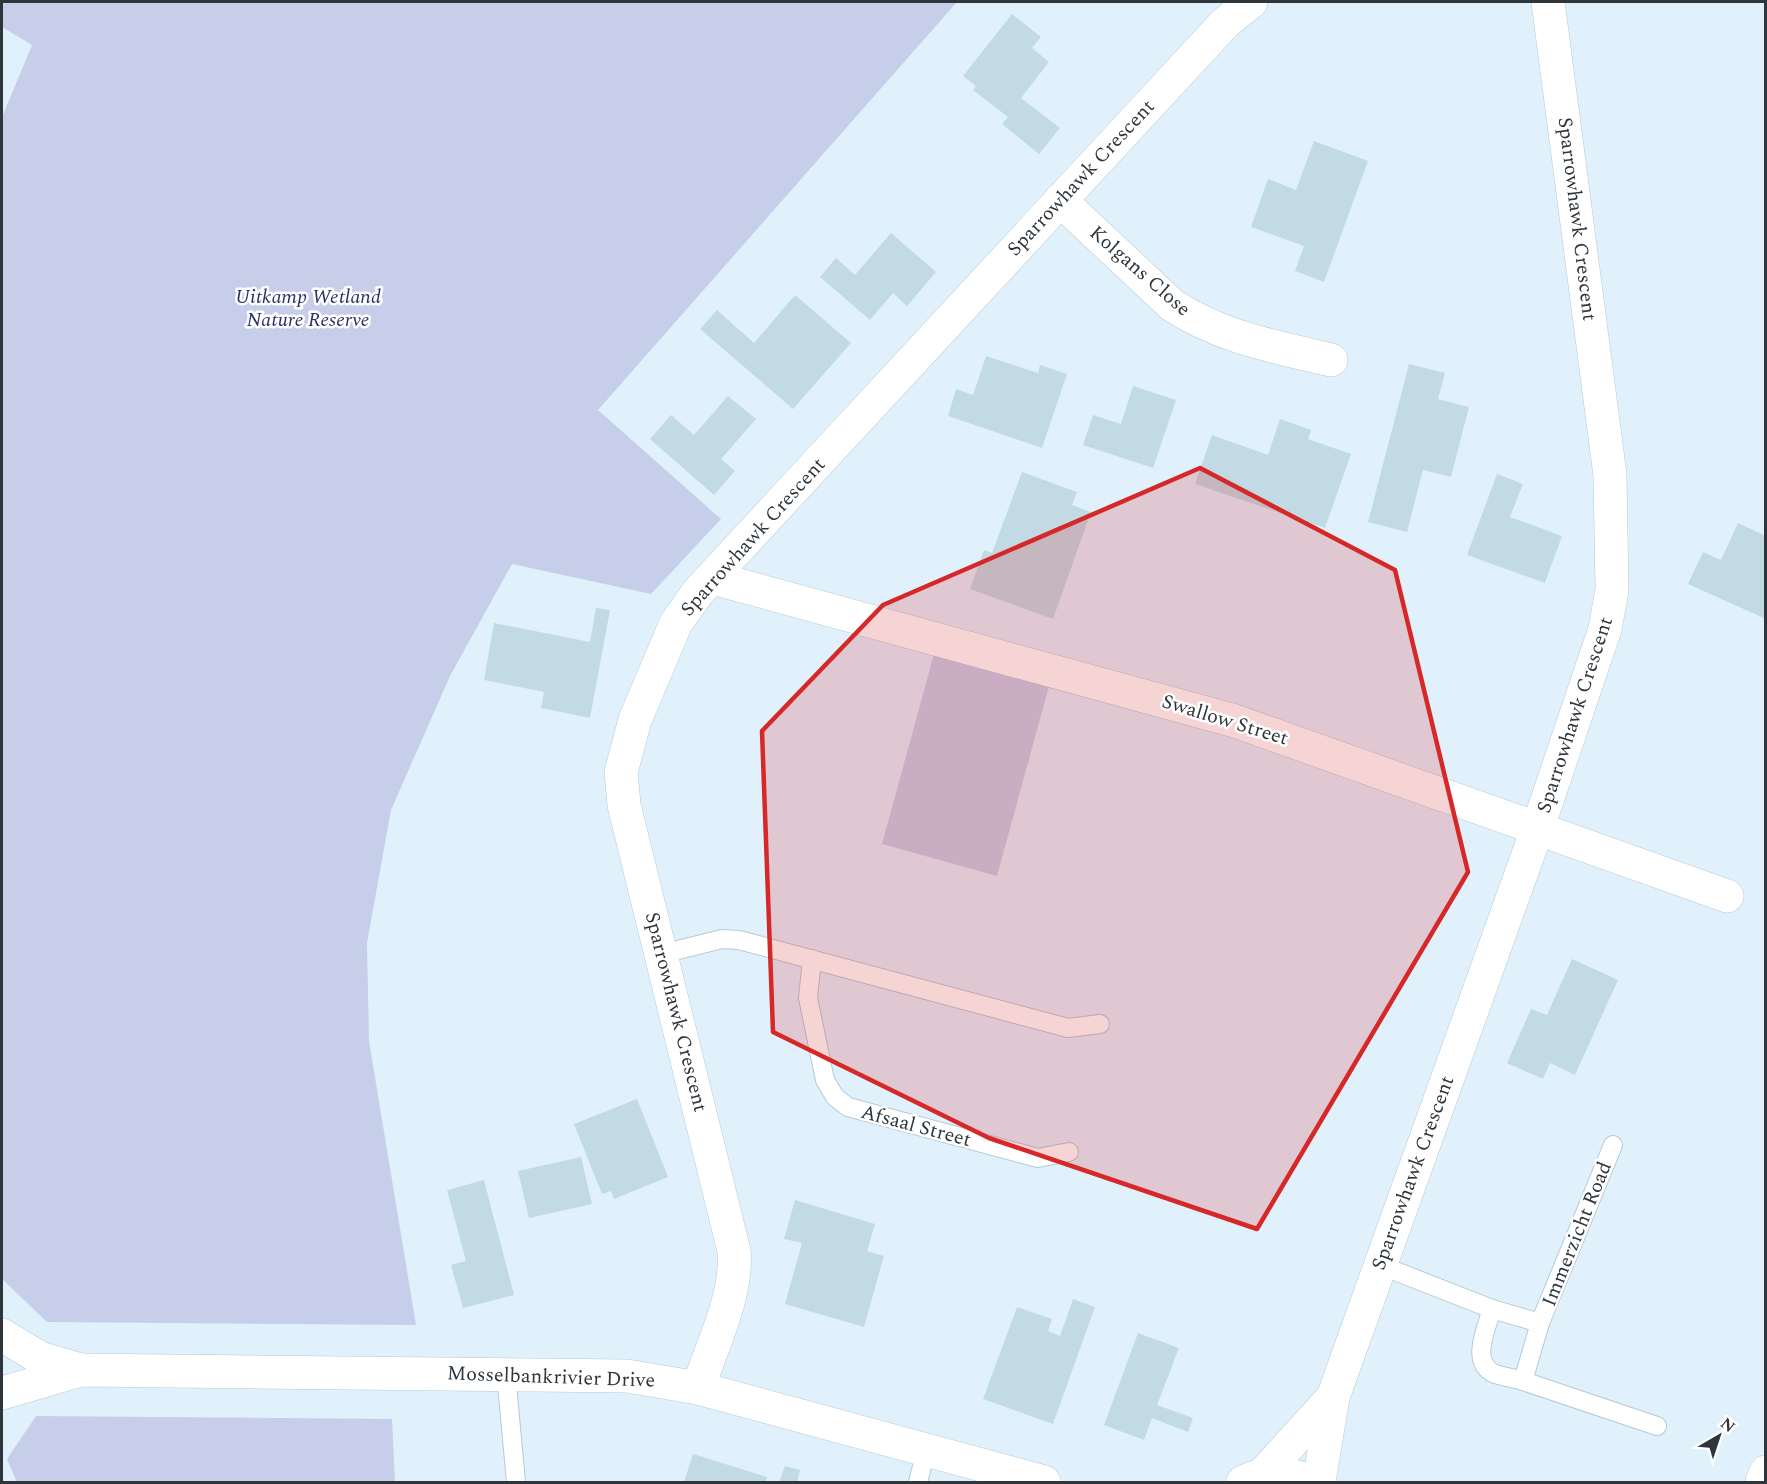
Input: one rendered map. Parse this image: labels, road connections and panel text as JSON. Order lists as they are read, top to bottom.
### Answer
{
  "streets": {
    "street": [
      "Sparrowhawk Crescent",
      "Kolgans Close",
      "Swallow Street",
      "Mosselbankrivier Drive"
    ],
    "lane": ["Afsaal Street", "Immerzicht Road"]
  },
  "crossings": [
    ["Sparrowhawk Crescent", "Kolgans Close"],
    ["Sparrowhawk Crescent", "Swallow Street"],
    ["Sparrowhawk Crescent", "Immerzicht Road"],
    ["Sparrowhawk Crescent", "Mosselbankrivier Drive"]
  ],
  "parks": ["Uitkamp Wetland Nature Reserve"],
  "north": "top right"
}
